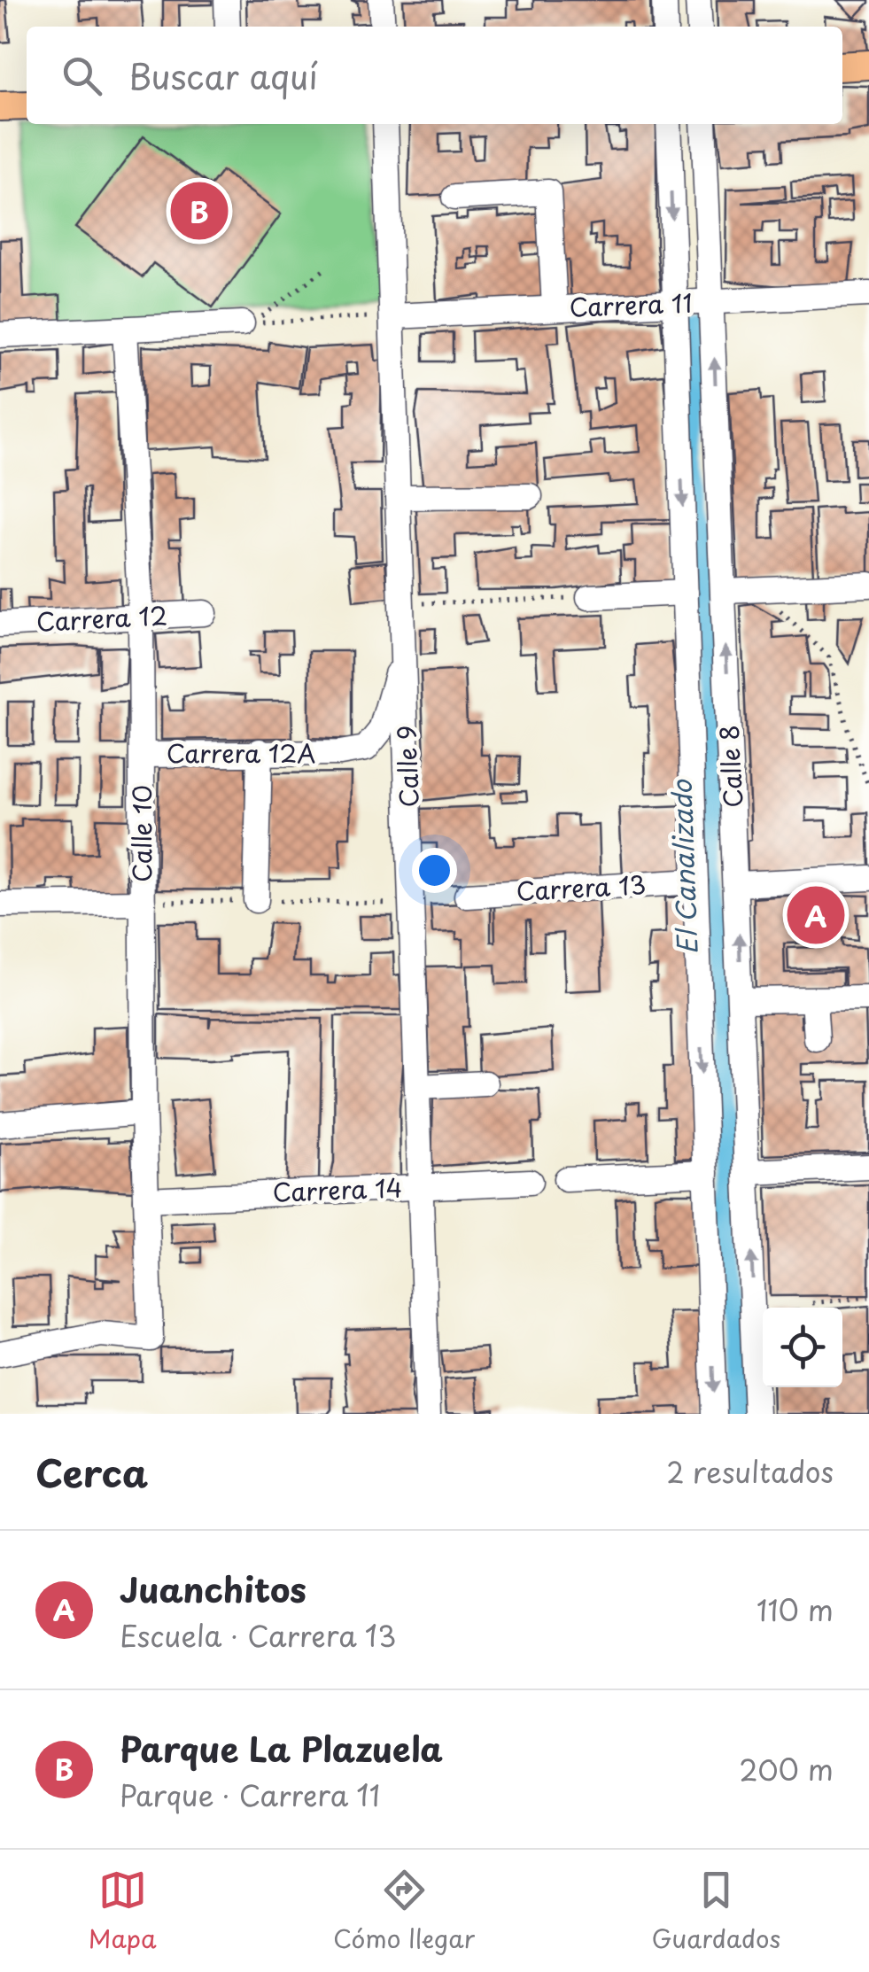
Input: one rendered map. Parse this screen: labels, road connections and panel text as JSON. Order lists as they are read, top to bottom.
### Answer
{
  "streets": {
    "street": [
      "Carrera 11",
      "Carrera 12",
      "Carrera 12A",
      "Calle 9",
      "Calle 8",
      "Calle 10",
      "Carrera 13",
      "Carrera 14"
    ]
  },
  "crossings": [
    ["Carrera 11", "Calle 9"],
    ["Carrera 11", "Calle 8"],
    ["Carrera 12", "Calle 10"],
    ["Carrera 12A", "Calle 9"],
    ["Carrera 12A", "Calle 10"],
    ["Calle 9", "Carrera 14"],
    ["Calle 8", "Carrera 13"],
    ["Calle 10", "Carrera 14"]
  ],
  "water": ["El Canalizado"],
  "page": {
    "search": "Buscar aquí",
    "pins": ["B", "A"],
    "heading": ["Cerca", "2 resultados"],
    "list": [
      {
        "mark": "A",
        "name": "Juanchitos",
        "note": "Escuela · Carrera 13",
        "value": "110 m"
      },
      {
        "mark": "B",
        "name": "Parque La Plazuela",
        "note": "Parque · Carrera 11",
        "value": "200 m"
      }
    ],
    "nav": ["Mapa", "Cómo llegar", "Guardados"]
  }
}
